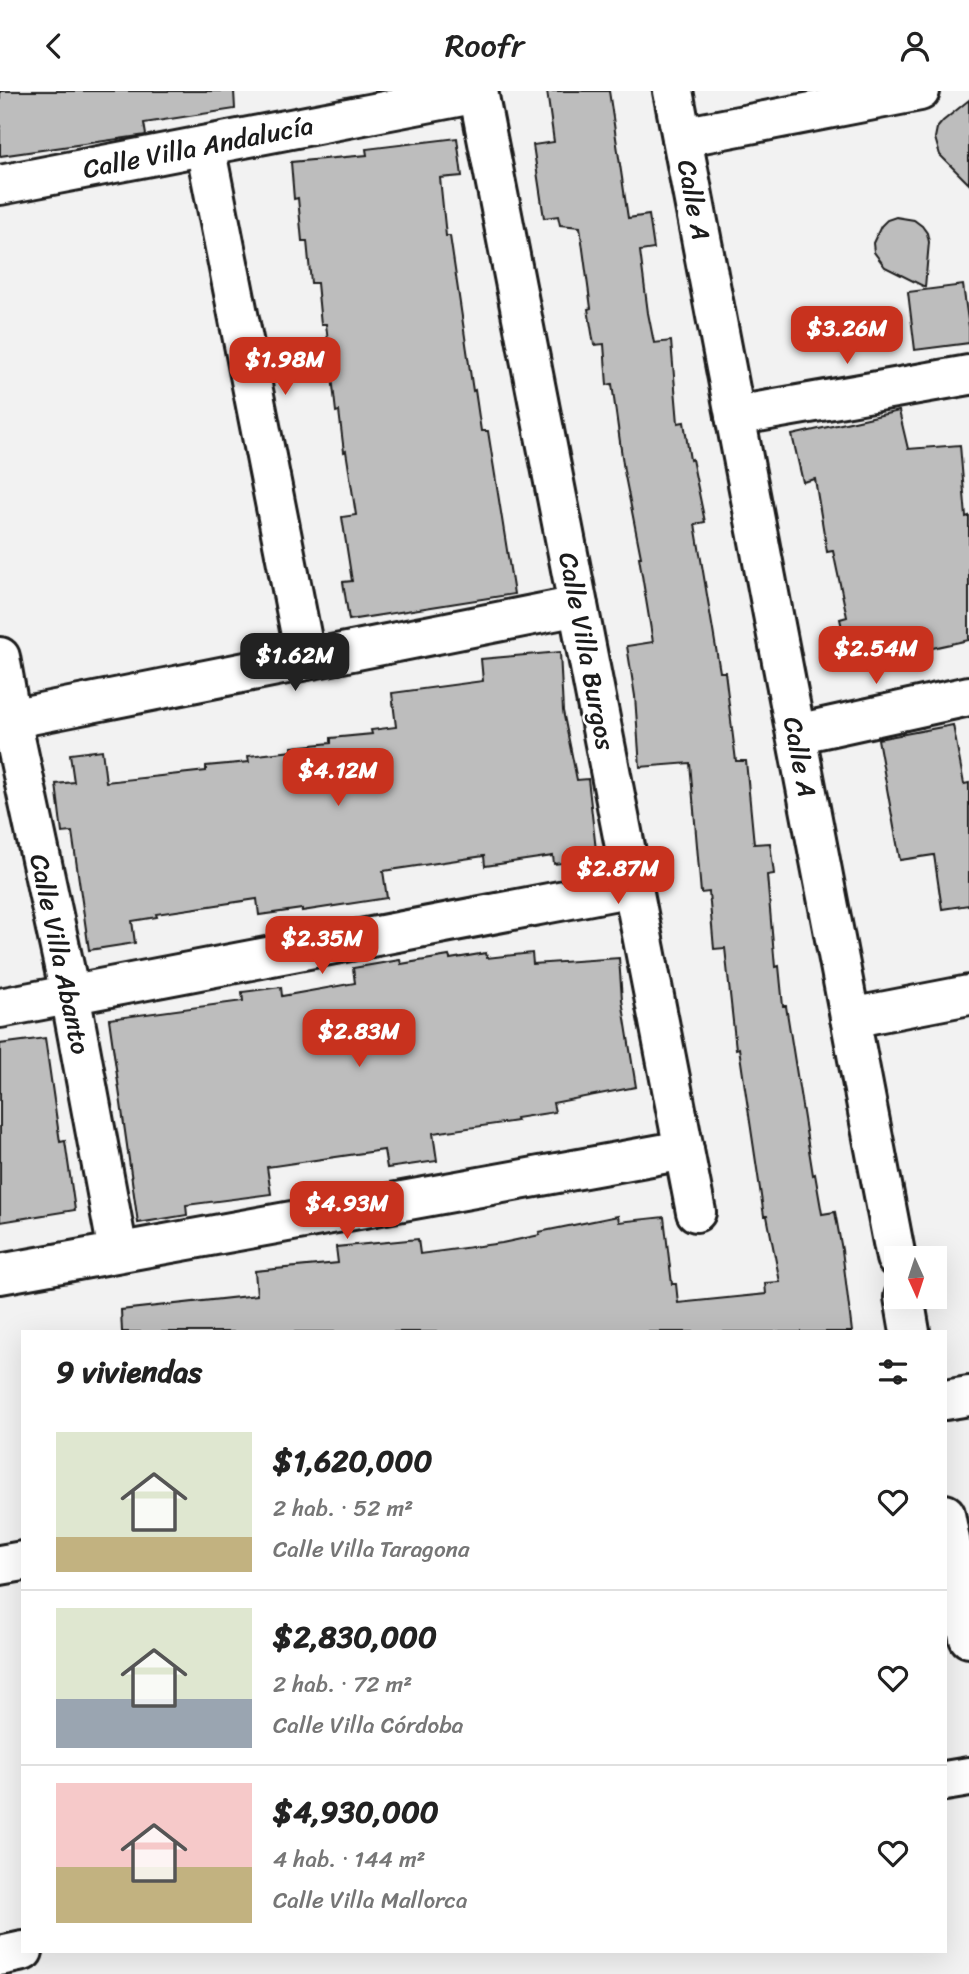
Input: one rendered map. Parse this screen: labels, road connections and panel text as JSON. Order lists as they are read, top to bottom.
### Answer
{
  "streets": {
    "street": [
      "Calle Villa Andalucía",
      "Calle A",
      "Calle Villa Burgos",
      "Calle Villa Abanto"
    ]
  },
  "crossings": [
    ["Calle Villa Andalucía", "Calle Villa Burgos"]
  ],
  "north": "bottom",
  "page": {
    "header": "Roofr",
    "price": [
      "$3.26M",
      "$1.98M",
      "$2.54M",
      "$1.62M",
      "$4.12M",
      "$2.87M",
      "$2.35M",
      "$2.83M",
      "$4.93M"
    ],
    "heading": "9 viviendas",
    "list": [
      {
        "name": "$1,620,000",
        "note": "2 hab. · 52 m² · Calle Villa Taragona"
      },
      {
        "name": "$2,830,000",
        "note": "2 hab. · 72 m² · Calle Villa Córdoba"
      },
      {
        "name": "$4,930,000",
        "note": "4 hab. · 144 m² · Calle Villa Mallorca"
      }
    ]
  }
}
